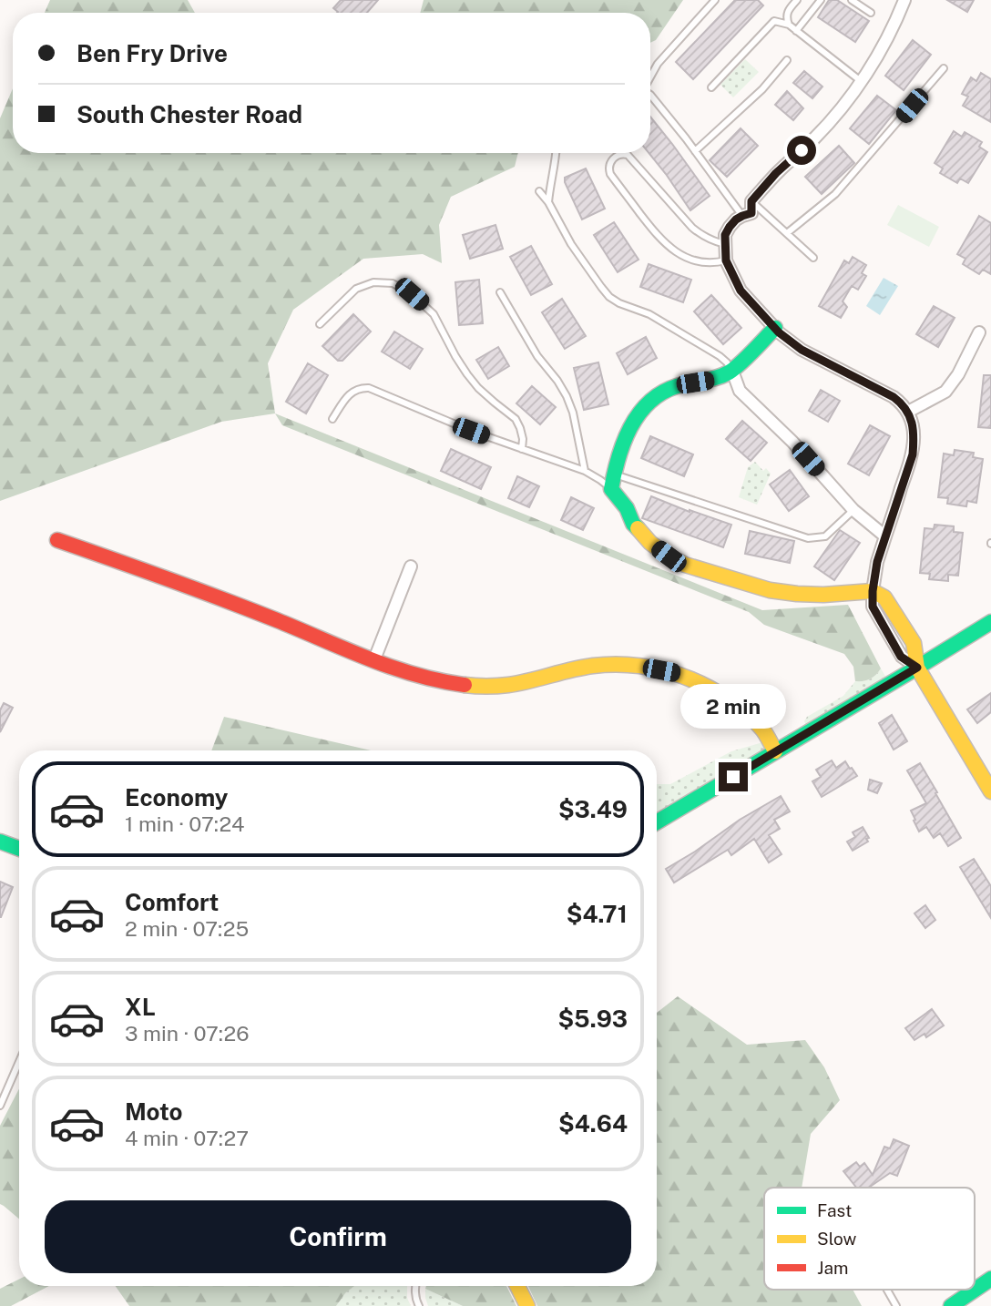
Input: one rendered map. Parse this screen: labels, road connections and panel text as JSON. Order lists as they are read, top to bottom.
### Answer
{
  "legend": ["Fast", "Slow", "Jam"],
  "page": {
    "banner": ["Ben Fry Drive", "South Chester Road"],
    "bubble": "2 min",
    "list": [
      {
        "name": "Economy",
        "note": "1 min · 07:24",
        "value": "$3.49"
      },
      {
        "name": "Comfort",
        "note": "2 min · 07:25",
        "value": "$4.71"
      },
      {
        "name": "XL",
        "note": "3 min · 07:26",
        "value": "$5.93"
      },
      {
        "name": "Moto",
        "note": "4 min · 07:27",
        "value": "$4.64"
      }
    ],
    "buttons": "Confirm"
  }
}
